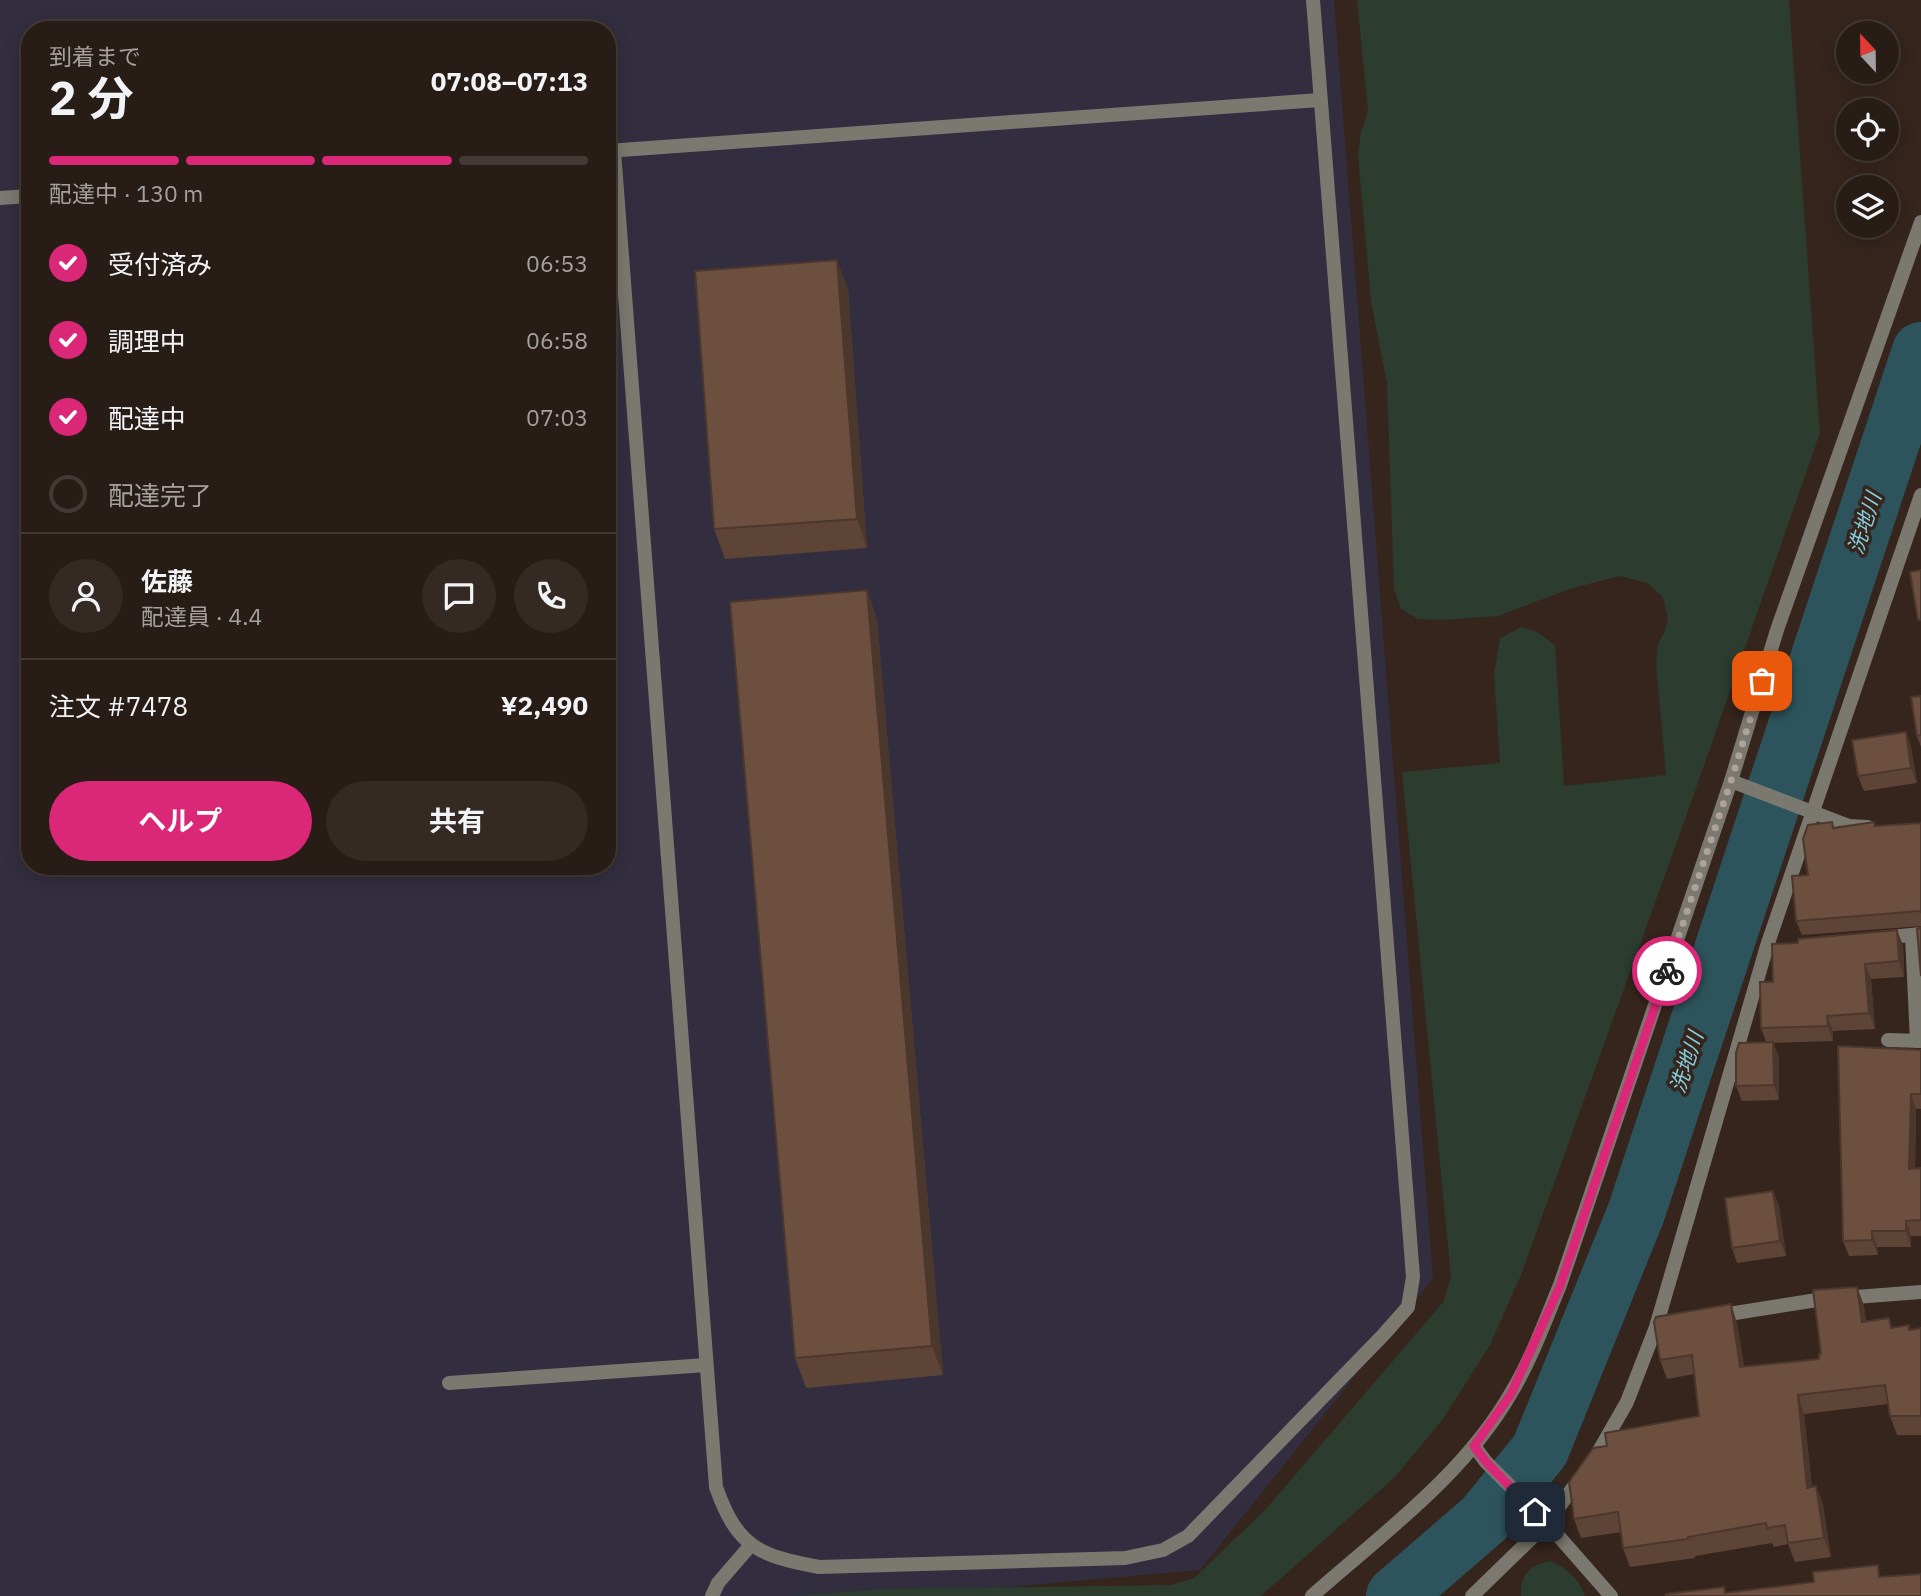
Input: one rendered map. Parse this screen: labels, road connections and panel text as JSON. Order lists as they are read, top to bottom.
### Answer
{
  "water": ["洗地川"],
  "north": "top",
  "page": {
    "heading": ["2 分", "到着まで", "07:08–07:13"],
    "panel": [
      "佐藤",
      "配達員 · 4.4",
      "注文 #7478",
      "¥2,490"
    ],
    "bar": "配達中 · 130 m",
    "list": [
      ["受付済み", "06:53"],
      ["調理中", "06:58"],
      ["配達中", "07:03"],
      "配達完了"
    ],
    "buttons": ["ヘルプ", "共有"]
  }
}
